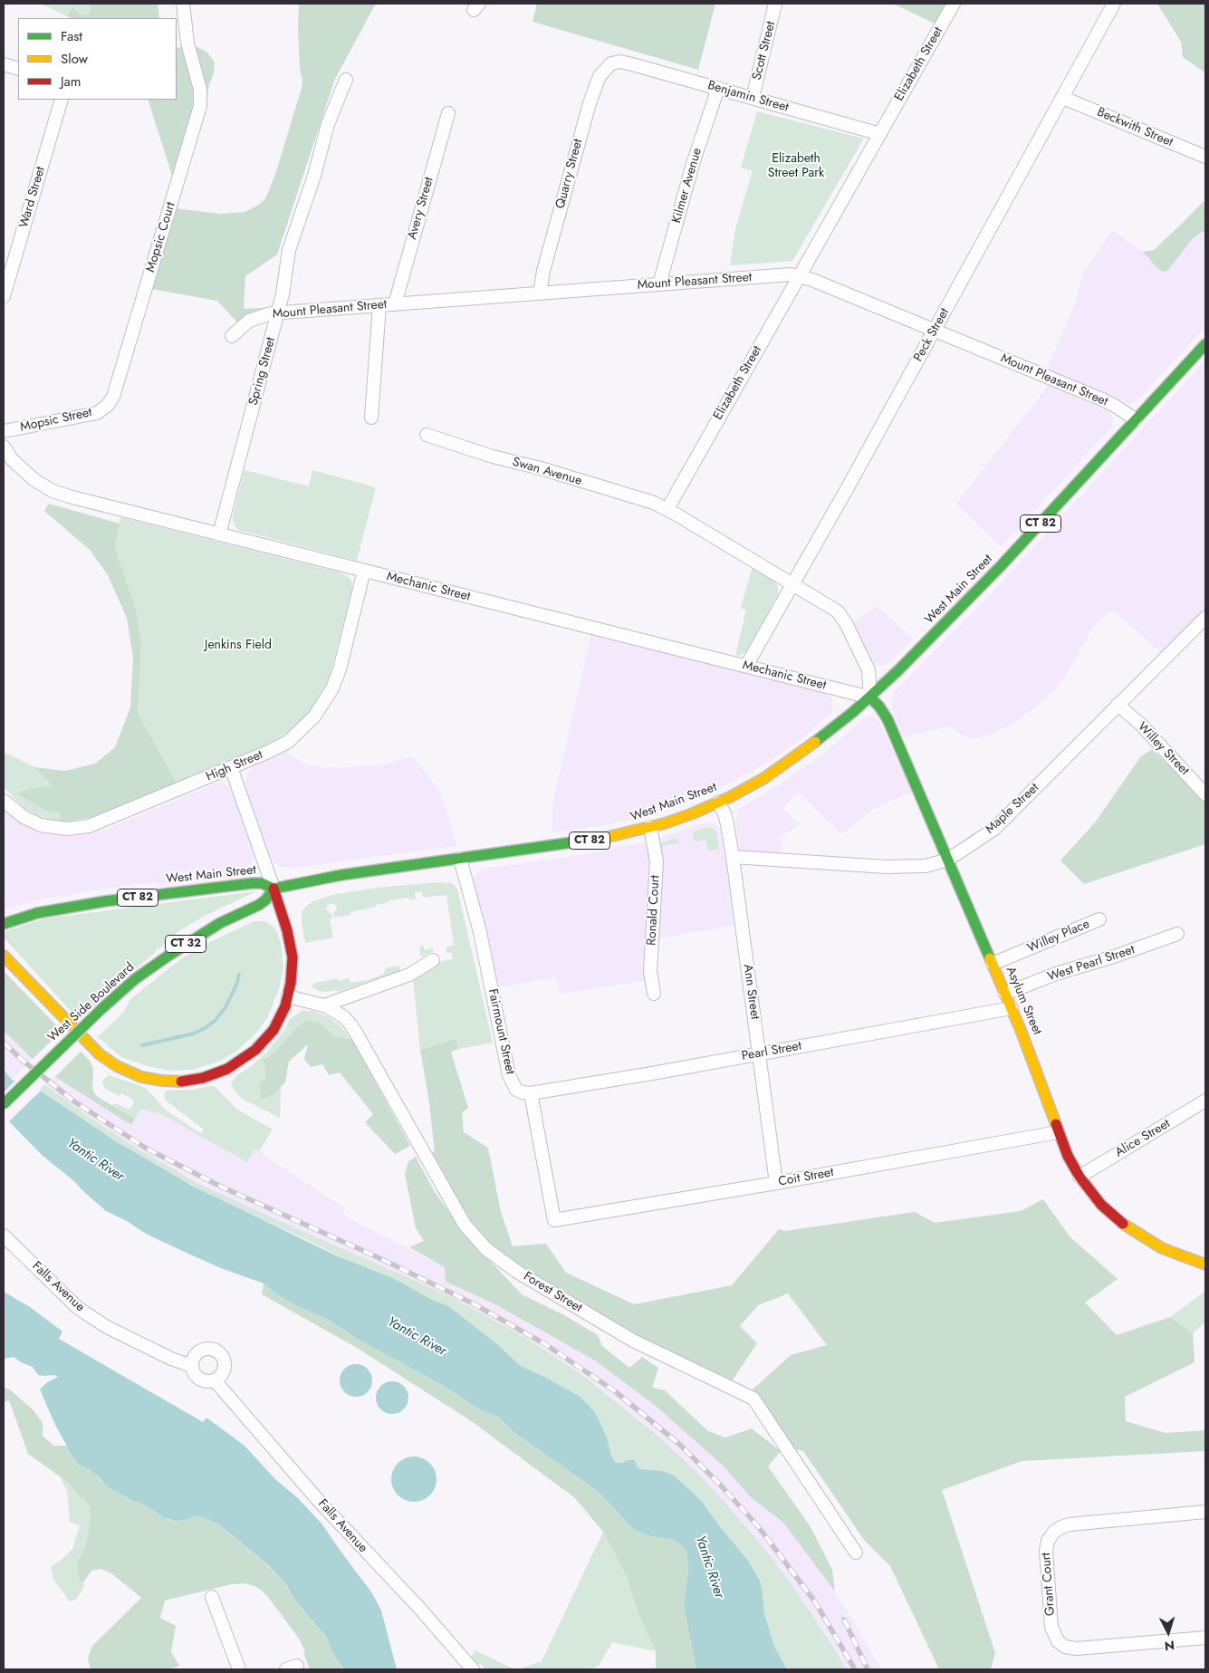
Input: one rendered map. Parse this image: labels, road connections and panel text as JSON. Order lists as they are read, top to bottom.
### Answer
{
  "streets": {
    "main road": [
      "CT 82",
      "West Main Street",
      "CT 32",
      "Asylum Street",
      "West Side Boulevard"
    ],
    "street": [
      "Scott Street",
      "Elizabeth Street",
      "Benjamin Street",
      "Beckwith Street",
      "Quarry Street",
      "Kilmer Avenue",
      "Ward Street",
      "Avery Street",
      "Mopsic Court",
      "Mount Pleasant Street",
      "Peck Street",
      "Spring Street",
      "Mopsic Street",
      "Swan Avenue",
      "Mechanic Street",
      "Willey Street",
      "High Street",
      "Maple Street",
      "Ronald Court",
      "Willey Place",
      "West Pearl Street",
      "Ann Street",
      "Fairmount Street",
      "Pearl Street",
      "Alice Street",
      "Coit Street",
      "Falls Avenue",
      "Forest Street",
      "Grant Court"
    ]
  },
  "crossings": [
    ["Scott Street", "Benjamin Street"],
    ["Elizabeth Street", "Benjamin Street"],
    ["Elizabeth Street", "Mount Pleasant Street"],
    ["Elizabeth Street", "Swan Avenue"],
    ["Benjamin Street", "Quarry Street"],
    ["Benjamin Street", "Kilmer Avenue"],
    ["Beckwith Street", "Peck Street"],
    ["Quarry Street", "Mount Pleasant Street"],
    ["Kilmer Avenue", "Mount Pleasant Street"],
    ["Avery Street", "Mount Pleasant Street"],
    ["Mopsic Court", "Mopsic Street"],
    ["Mount Pleasant Street", "Peck Street"],
    ["Mount Pleasant Street", "Spring Street"],
    ["Mount Pleasant Street", "West Main Street"],
    ["Peck Street", "Mechanic Street"],
    ["Spring Street", "Mechanic Street"],
    ["Mechanic Street", "West Main Street"],
    ["Mechanic Street", "High Street"],
    ["Mechanic Street", "Asylum Street"],
    ["West Main Street", "Ronald Court"],
    ["West Main Street", "Ann Street"],
    ["West Main Street", "Asylum Street"],
    ["West Main Street", "West Side Boulevard"],
    ["West Main Street", "Fairmount Street"],
    ["Willey Street", "Maple Street"],
    ["Maple Street", "Ann Street"],
    ["Maple Street", "Asylum Street"],
    ["Willey Place", "Asylum Street"],
    ["West Pearl Street", "Asylum Street"],
    ["Ann Street", "Pearl Street"],
    ["Ann Street", "Coit Street"],
    ["Asylum Street", "Pearl Street"],
    ["Asylum Street", "Alice Street"],
    ["Asylum Street", "Coit Street"],
    ["Fairmount Street", "Pearl Street"],
    ["Fairmount Street", "Coit Street"],
    ["Pearl Street", "Coit Street"]
  ],
  "water": ["Yantic River"],
  "parks": ["Elizabeth Street Park", "Jenkins Field"],
  "legend": ["Fast", "Slow", "Jam"],
  "north": "bottom"
}
